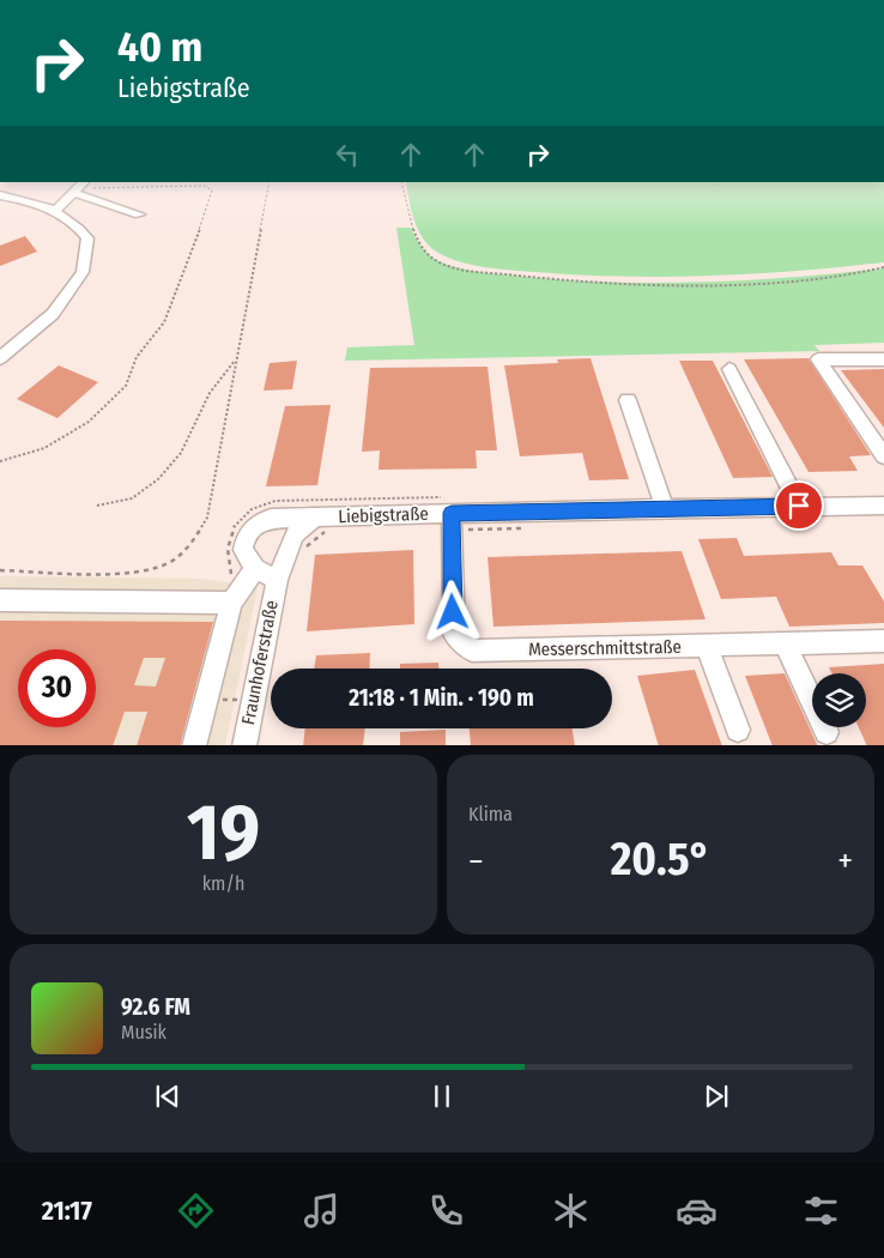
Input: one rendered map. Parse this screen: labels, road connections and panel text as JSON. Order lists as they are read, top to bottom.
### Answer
{
  "streets": {
    "street": ["Liebigstraße", "Messerschmittstraße", "Fraunhoferstraße"]
  },
  "crossings": [
    ["Liebigstraße", "Messerschmittstraße"],
    ["Liebigstraße", "Fraunhoferstraße"]
  ],
  "page": {
    "turn": ["40 m", "Liebigstraße"],
    "limit": "30",
    "trip": "21:18 · 1 Min. · 190 m",
    "tile": [
      ["19", "km/h"],
      "Klima"
    ],
    "heat": ["−", "20.5°", "+"],
    "song": ["92.6 FM", "Musik"],
    "tabs": "21:17"
  }
}
